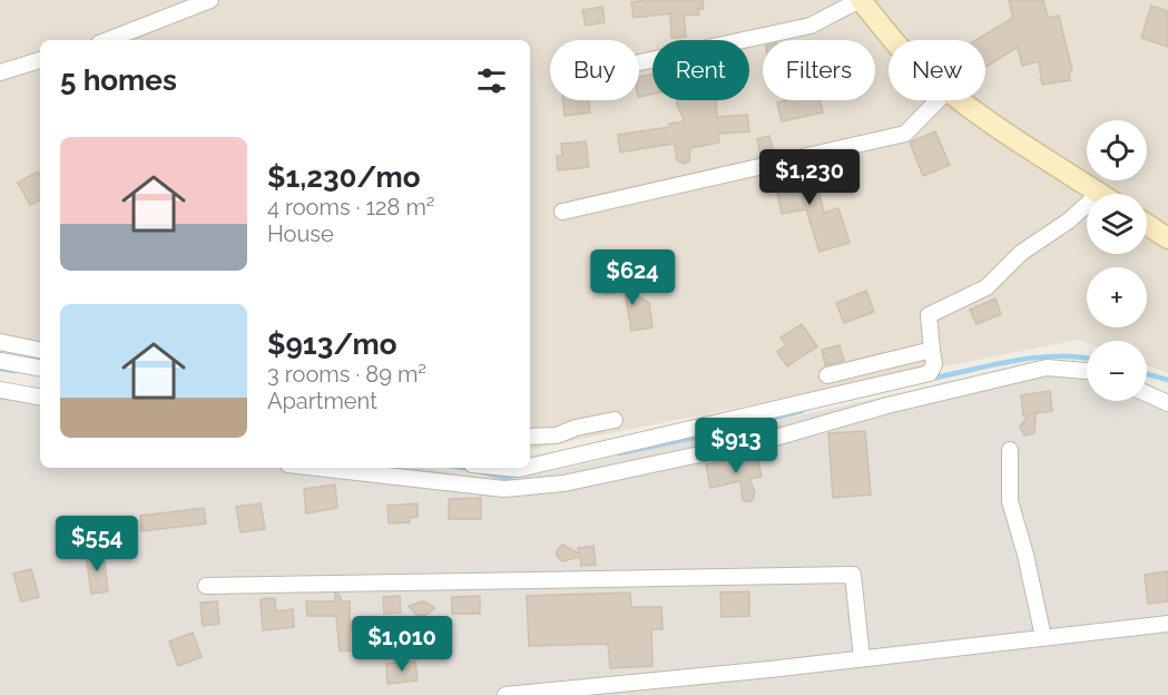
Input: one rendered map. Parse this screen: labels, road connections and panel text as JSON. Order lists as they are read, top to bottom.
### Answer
{
  "page": {
    "chip": [
      "Buy",
      "Rent",
      "Filters",
      "New"
    ],
    "heading": "5 homes",
    "map_buttons": ["+", "−"],
    "list": [
      {
        "name": "$1,230/mo",
        "note": "4 rooms · 128 m² · House"
      },
      {
        "name": "$913/mo",
        "note": "3 rooms · 89 m² · Apartment"
      }
    ],
    "price": [
      "$1,230",
      "$624",
      "$913",
      "$554",
      "$1,010"
    ]
  }
}
